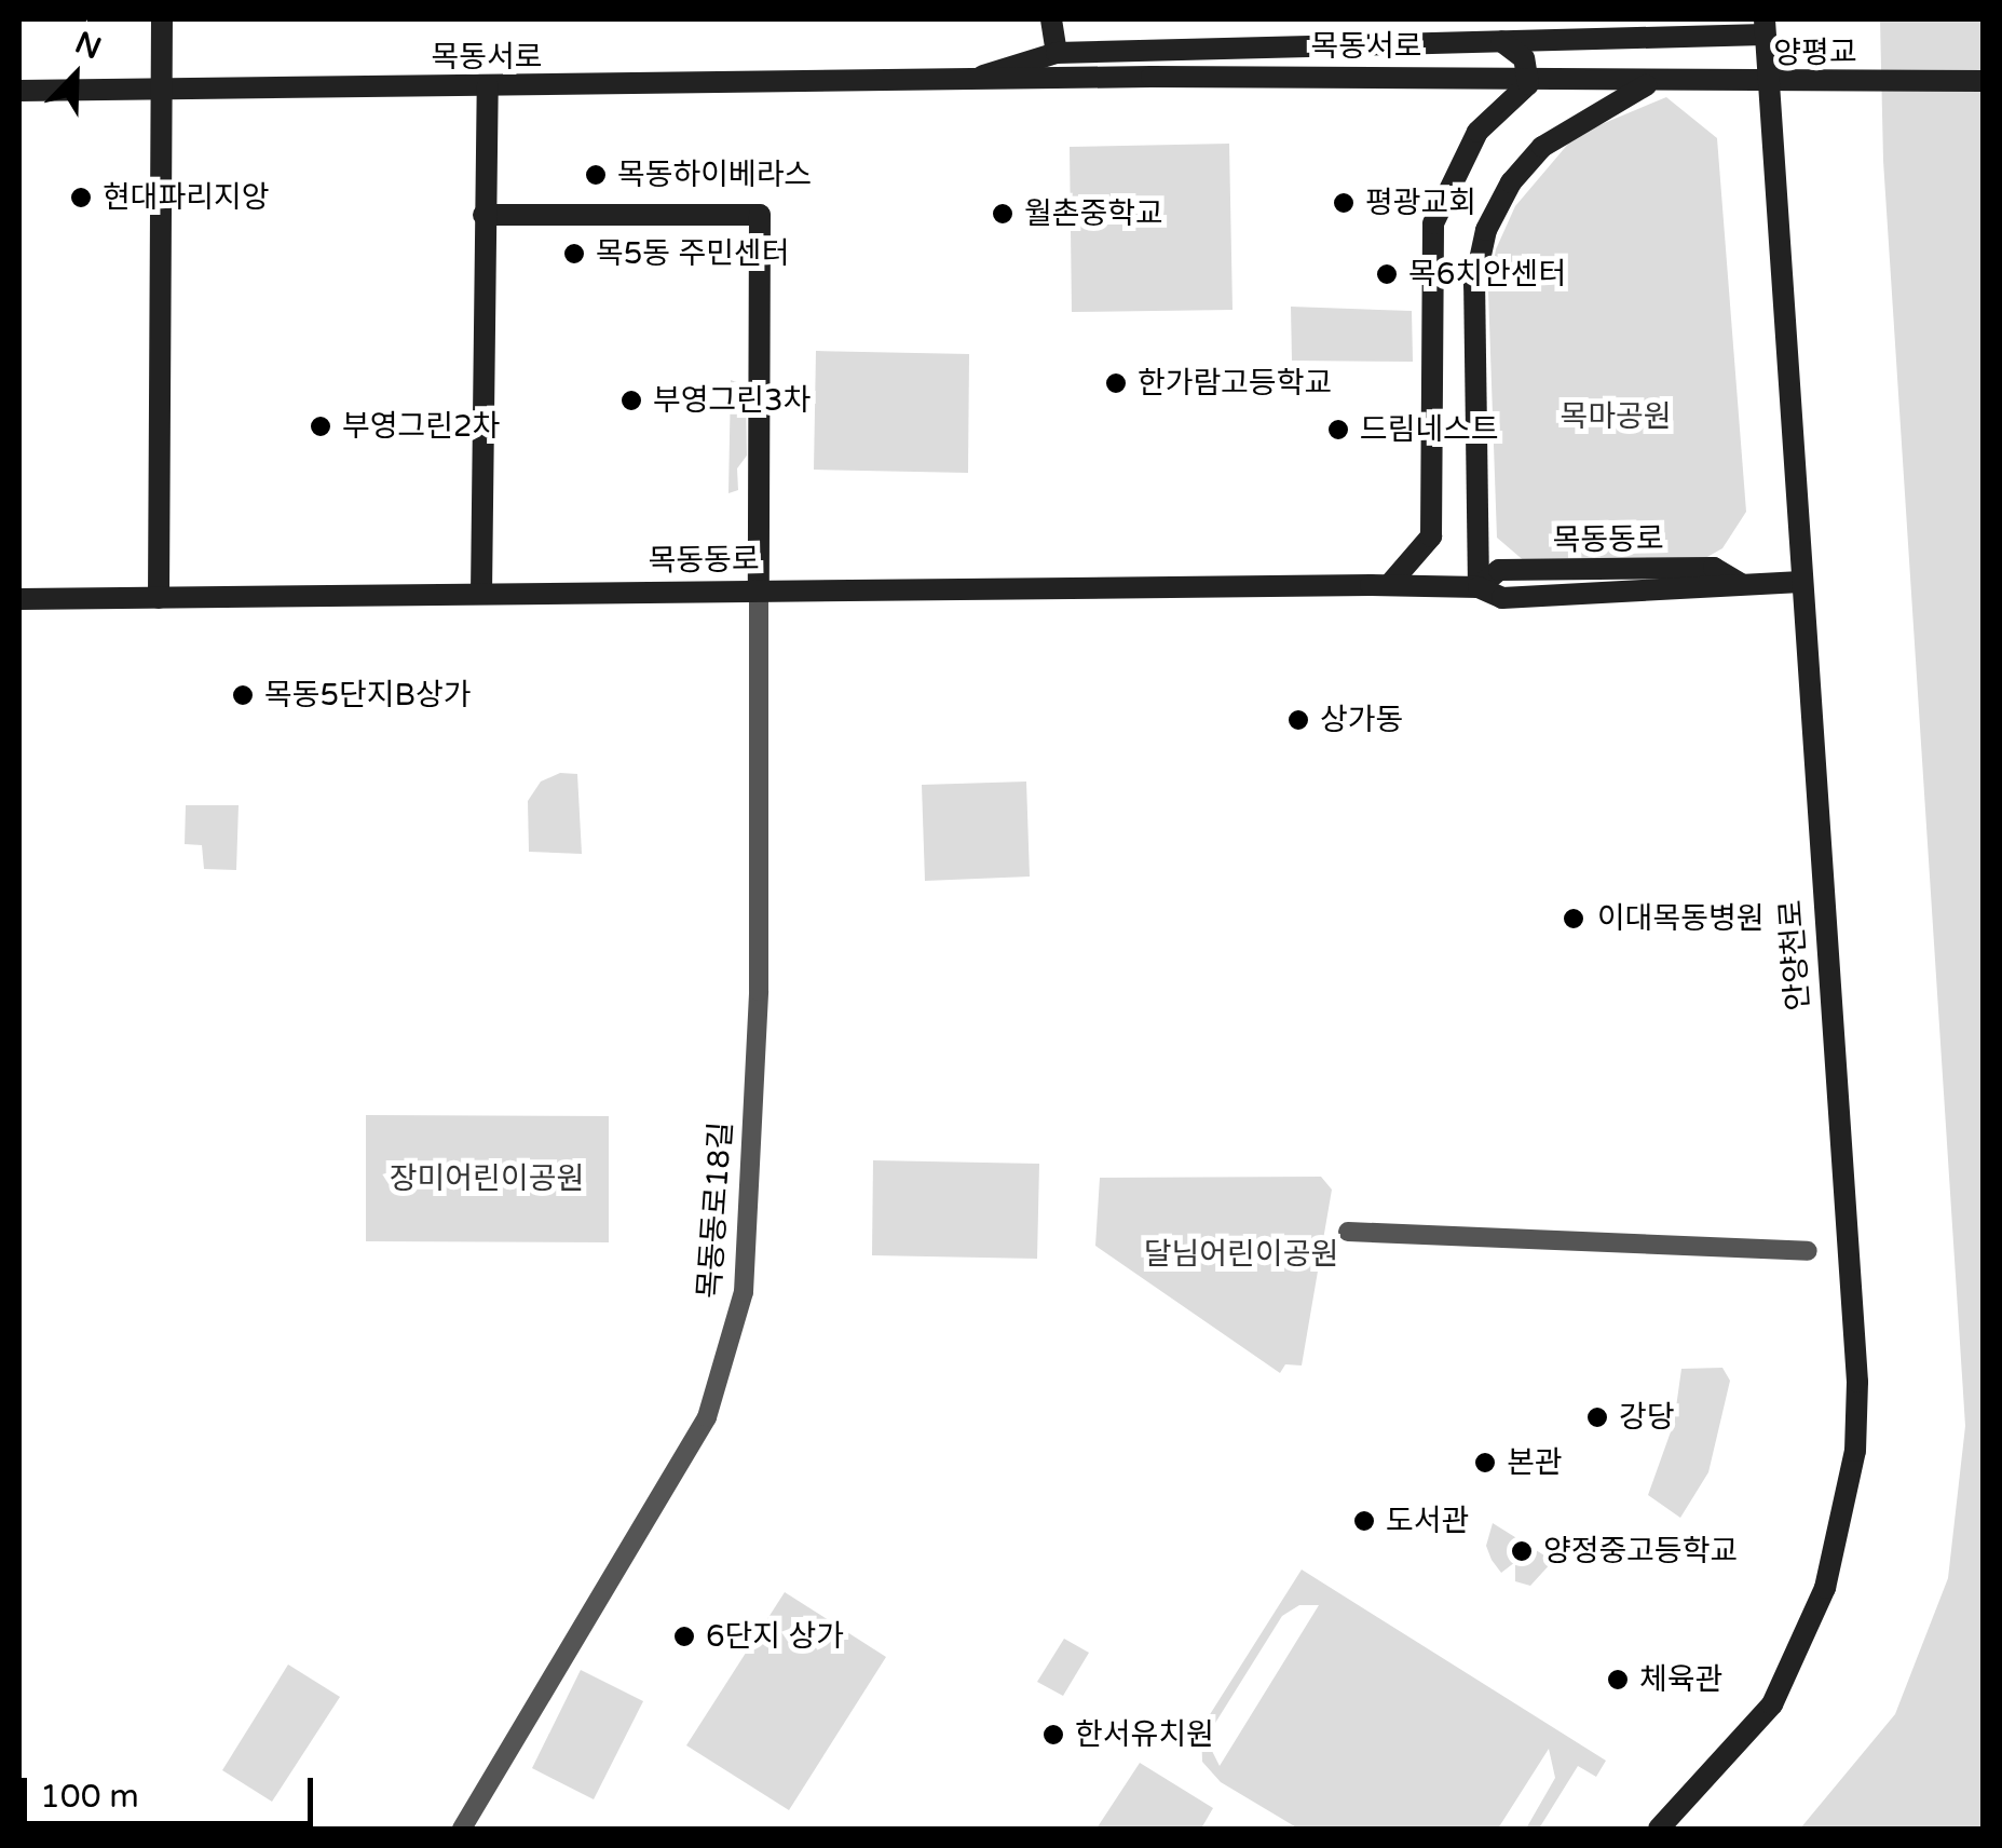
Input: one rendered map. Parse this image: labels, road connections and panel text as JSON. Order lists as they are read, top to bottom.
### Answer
{
  "streets": {
    "main road": [
      "목동서로",
      "양평교",
      "목동동로",
      "안양천로"
    ],
    "street": ["목동동로18길"]
  },
  "crossings": [
    ["목동서로", "양평교"],
    ["목동서로", "안양천로"],
    ["목동동로", "안양천로"],
    ["목동동로", "목동동로18길"]
  ],
  "parks": ["목마공원", "장미어린이공원", "달님어린이공원"],
  "places": [
    "목동하이베라스",
    "현대파리지앙",
    "평광교회",
    "월촌중학교",
    "목5동 주민센터",
    "목6치안센터",
    "한가람고등학교",
    "부영그린3차",
    "부영그린2차",
    "드림네스트",
    "목동5단지B상가",
    "상가동",
    "이대목동병원",
    "강당",
    "본관",
    "도서관",
    "양정중고등학교",
    "6단지 상가",
    "체육관",
    "한서유치원"
  ],
  "scale_bar": "100 m",
  "north": "top right"
}
